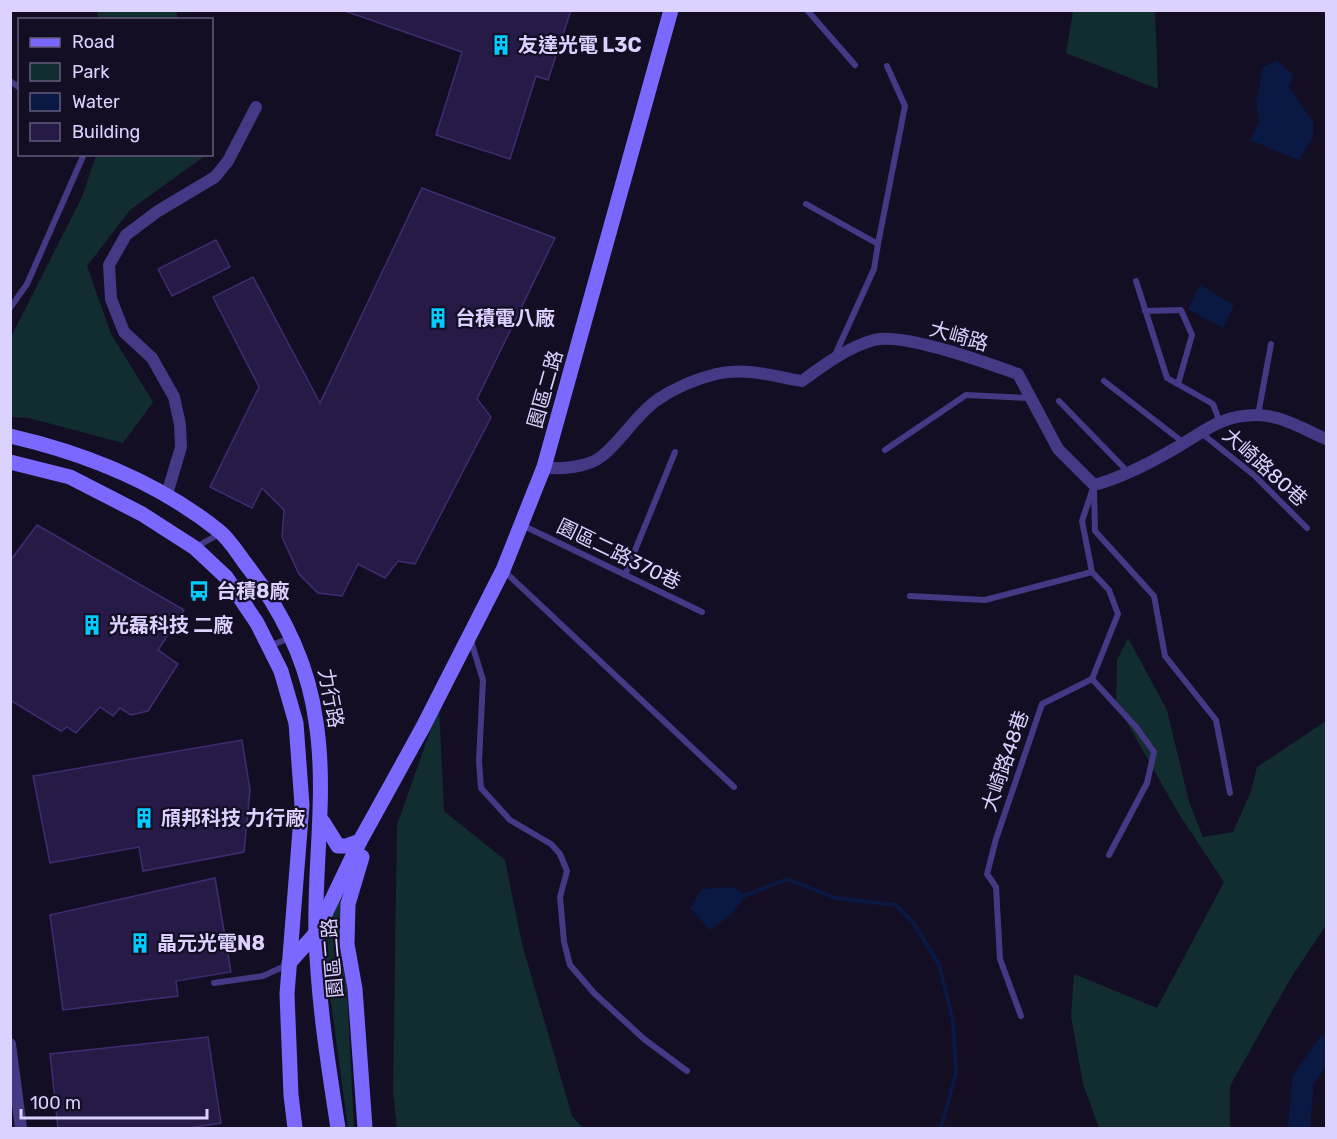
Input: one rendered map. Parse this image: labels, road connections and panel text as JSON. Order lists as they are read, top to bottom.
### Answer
{
  "streets": {
    "street": ["大崎路", "園區二路", "力行路"],
    "lane": ["大崎路80巷", "園區二路370巷", "大崎路48巷"]
  },
  "crossings": [
    ["大崎路", "園區二路"],
    ["園區二路", "園區二路370巷"],
    ["園區二路", "力行路"]
  ],
  "places": {
    "building": [
      "友達光電 L3C",
      "台積電八廠",
      "光磊科技 二廠",
      "頎邦科技 力行廠",
      "晶元光電N8"
    ],
    "bus stop": ["台積8廠"]
  },
  "legend": [
    "Road",
    "Park",
    "Water",
    "Building"
  ],
  "scale_bar": "100 m"
}
